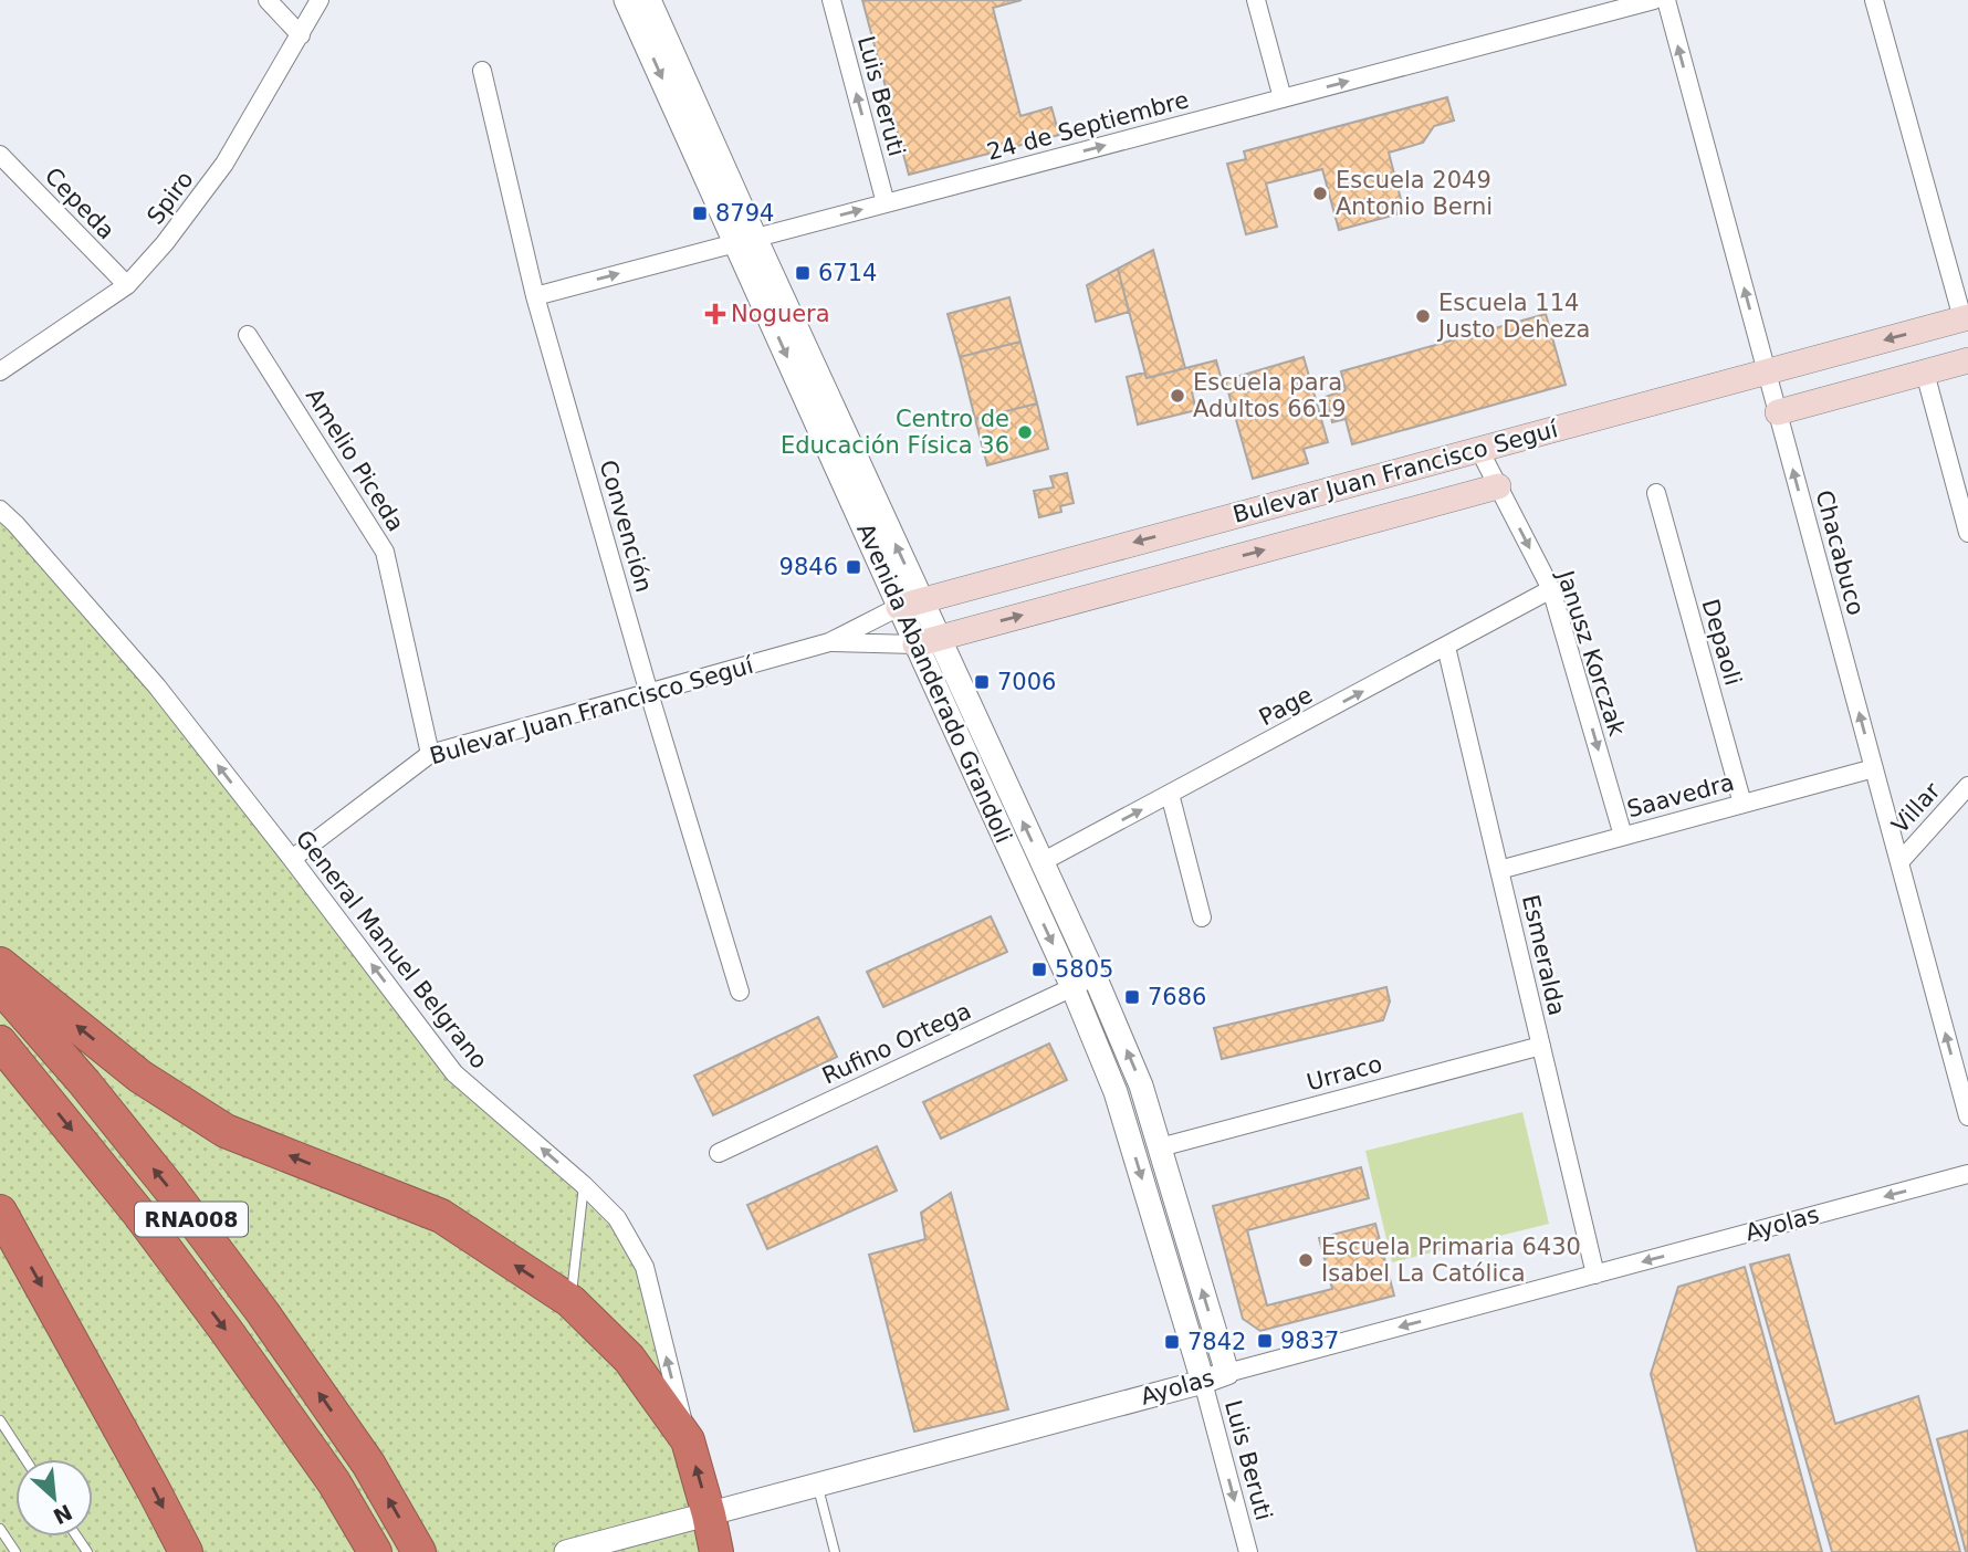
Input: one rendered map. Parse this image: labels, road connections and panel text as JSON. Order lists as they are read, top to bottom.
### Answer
{
  "streets": {
    "highway": ["RNA008"],
    "main road": ["Bulevar Juan Francisco Seguí"],
    "street": [
      "Luis Beruti",
      "24 de Septiembre",
      "Spiro",
      "Cepeda",
      "Amelio Piceda",
      "Convención",
      "Chacabuco",
      "Depaoli",
      "Janusz Korczak",
      "Avenida Abanderado Grandoli",
      "Page",
      "Saavedra",
      "Villar",
      "General Manuel Belgrano",
      "Esmeralda",
      "Rufino Ortega",
      "Urraco",
      "Ayolas"
    ]
  },
  "crossings": [
    ["Luis Beruti", "24 de Septiembre"],
    ["Luis Beruti", "Avenida Abanderado Grandoli"],
    ["Luis Beruti", "Ayolas"],
    ["24 de Septiembre", "Convención"],
    ["24 de Septiembre", "Avenida Abanderado Grandoli"],
    ["Spiro", "Cepeda"],
    ["Amelio Piceda", "Bulevar Juan Francisco Seguí"],
    ["Bulevar Juan Francisco Seguí", "Convención"],
    ["Bulevar Juan Francisco Seguí", "Chacabuco"],
    ["Bulevar Juan Francisco Seguí", "Janusz Korczak"],
    ["Bulevar Juan Francisco Seguí", "Avenida Abanderado Grandoli"],
    ["Bulevar Juan Francisco Seguí", "General Manuel Belgrano"],
    ["Chacabuco", "Saavedra"],
    ["Chacabuco", "Villar"],
    ["Depaoli", "Saavedra"],
    ["Janusz Korczak", "Page"],
    ["Janusz Korczak", "Saavedra"],
    ["Avenida Abanderado Grandoli", "Page"],
    ["Avenida Abanderado Grandoli", "Rufino Ortega"],
    ["Avenida Abanderado Grandoli", "Urraco"],
    ["Avenida Abanderado Grandoli", "Ayolas"],
    ["Page", "Esmeralda"],
    ["Saavedra", "Esmeralda"],
    ["Esmeralda", "Urraco"],
    ["Esmeralda", "Ayolas"]
  ],
  "one_way": [
    "24 de Septiembre",
    "Chacabuco",
    "Janusz Korczak",
    "Page",
    "General Manuel Belgrano",
    "Ayolas"
  ],
  "places": {
    "other": [
      "Escuela 2049 Antonio Berni",
      "Escuela 114 Justo Deheza",
      "Escuela para Adultos 6619",
      "Centro de Educación Física 36",
      "Escuela Primaria 6430 Isabel La Católica"
    ],
    "transit": [
      "8794",
      "6714",
      "9846",
      "7006",
      "5805",
      "7686",
      "9837",
      "7842"
    ],
    "health": ["Noguera"]
  },
  "north": "bottom right"
}
